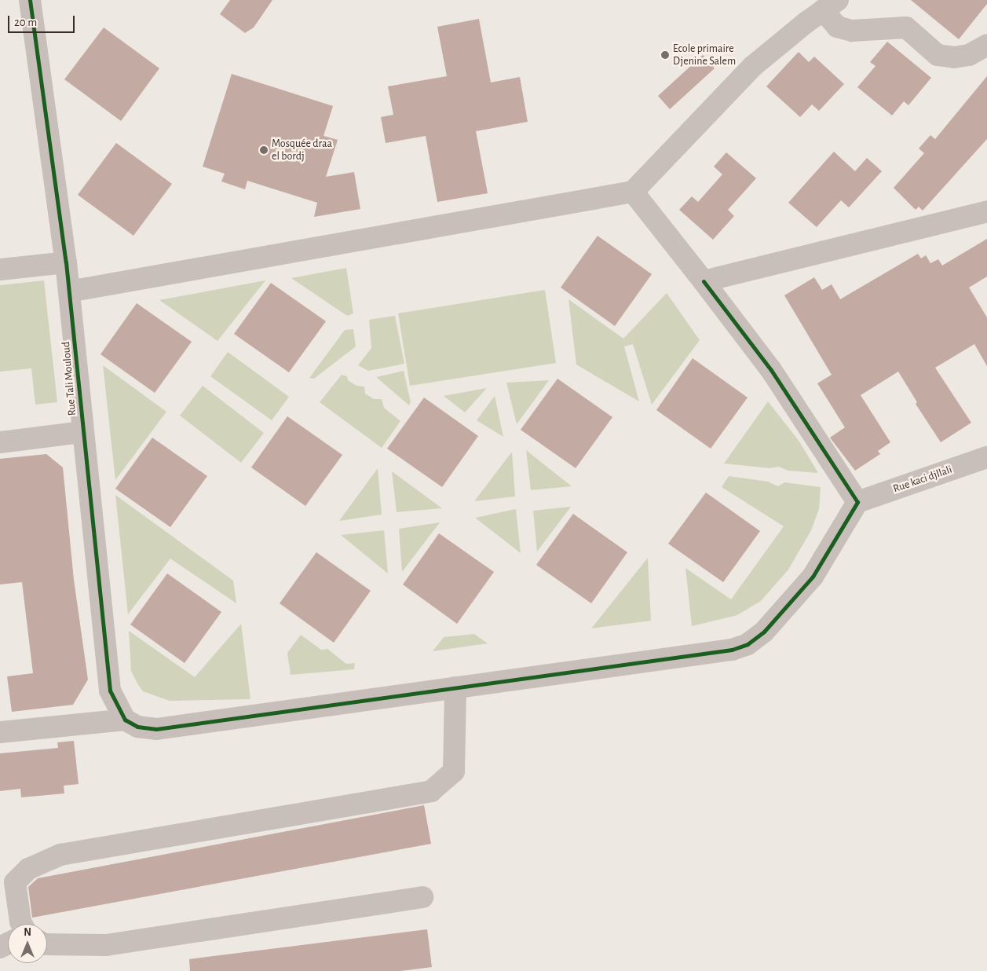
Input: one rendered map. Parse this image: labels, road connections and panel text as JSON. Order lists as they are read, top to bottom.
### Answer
{
  "streets": {
    "street": ["Rue Tali Mouloud", "Rue kaci djllali"]
  },
  "places": ["Ecole primaire Djenine Salem", "Mosquée draa el bordj"],
  "scale_bar": "20 m",
  "north": "top"
}
